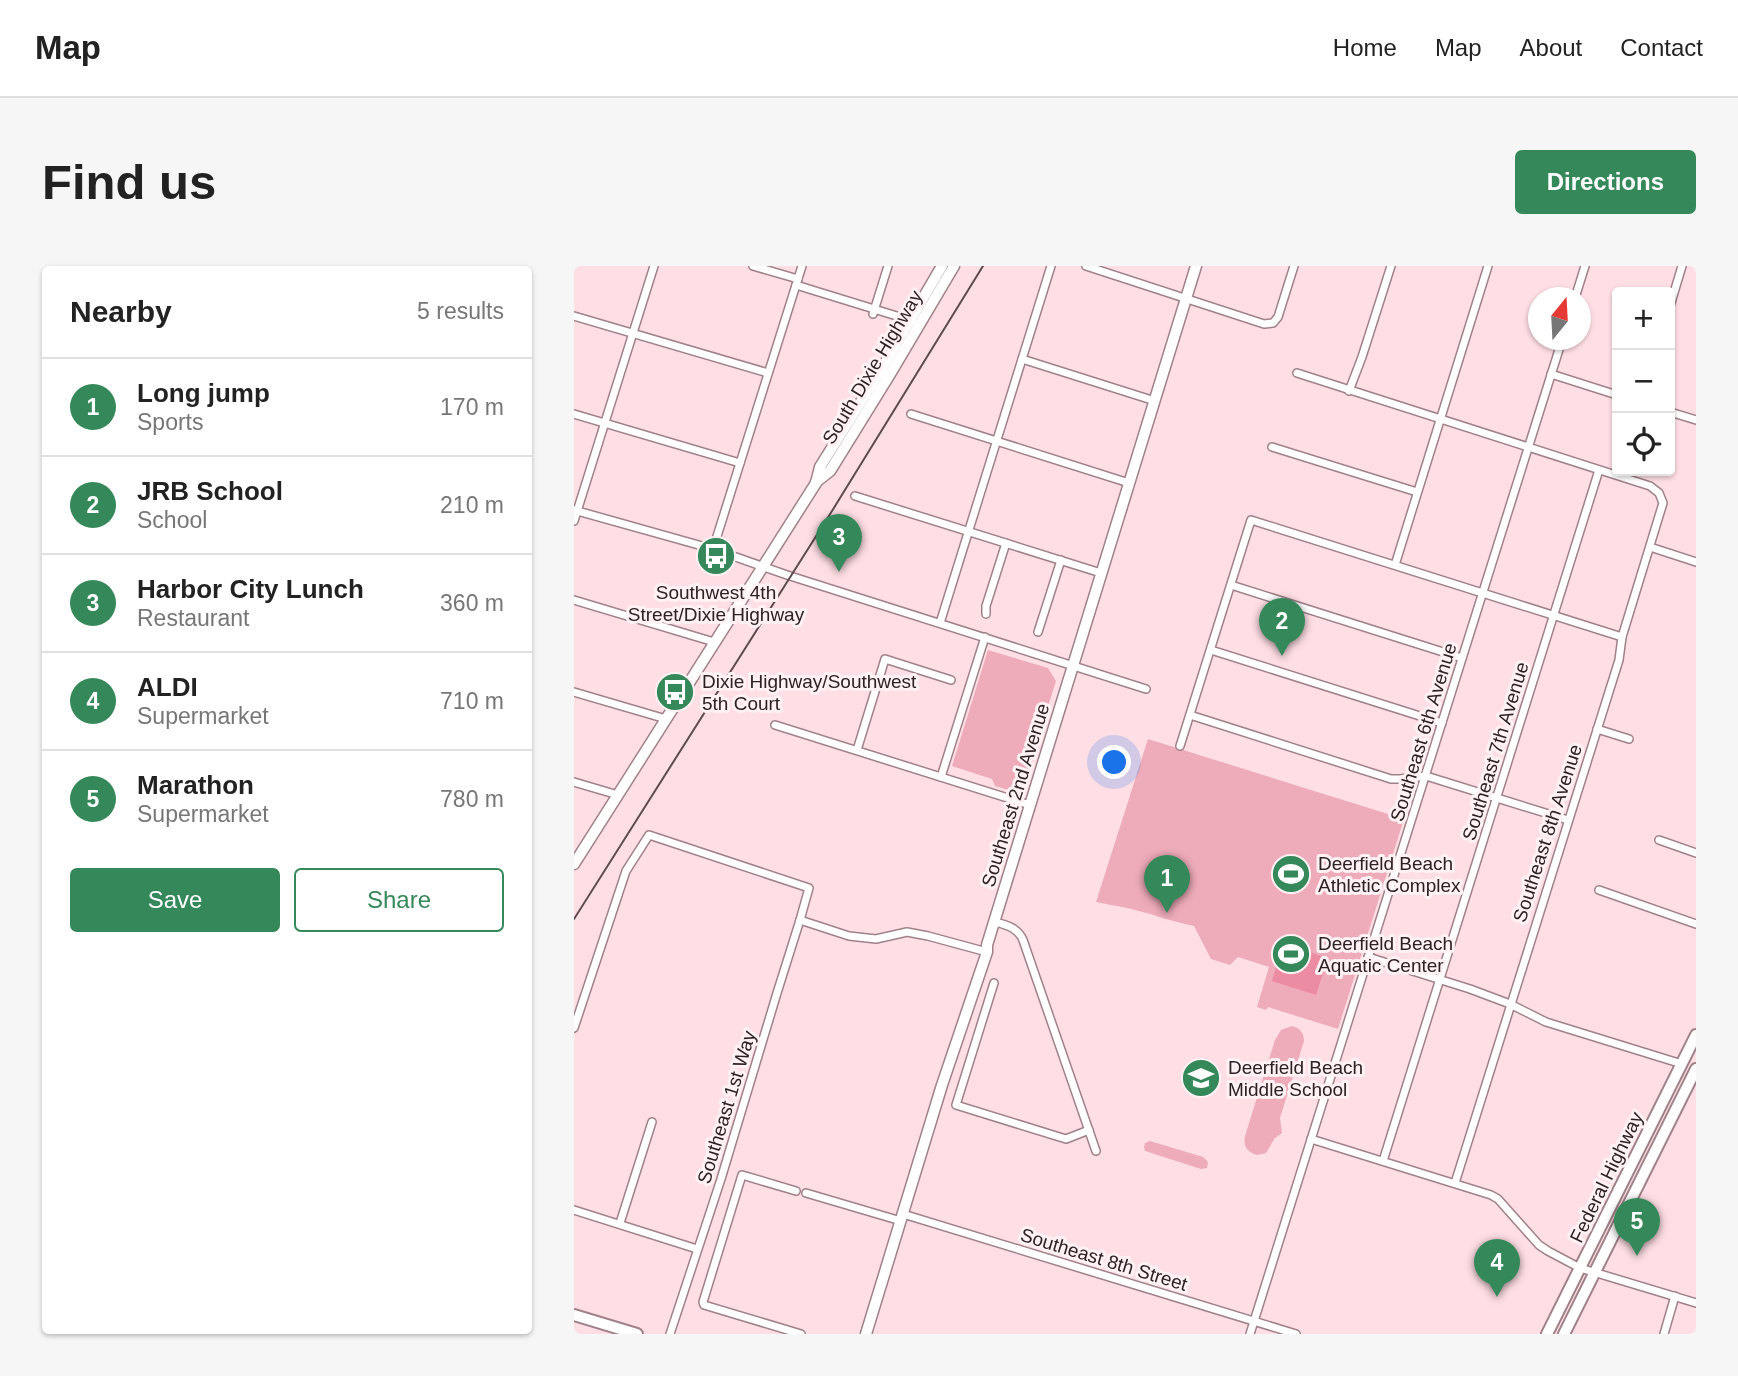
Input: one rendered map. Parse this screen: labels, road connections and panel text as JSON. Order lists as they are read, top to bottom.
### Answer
{
  "streets": {
    "main road": ["Federal Highway"],
    "street": [
      "South Dixie Highway",
      "Southeast 6th Avenue",
      "Southeast 7th Avenue",
      "Southeast 2nd Avenue",
      "Southeast 8th Avenue",
      "Southeast 1st Way",
      "Southeast 8th Street"
    ]
  },
  "crossings": [
    ["Southeast 6th Avenue", "Southeast 8th Street"],
    ["Southeast 7th Avenue", "Southeast 8th Avenue"],
    ["Southeast 2nd Avenue", "Southeast 8th Street"]
  ],
  "places": {
    "bus stop": ["Southwest 4th Street/Dixie Highway", "Dixie Highway/Southwest 5th Court"],
    "sports": ["Deerfield Beach Athletic Complex", "Deerfield Beach Aquatic Center"],
    "school or university": ["Deerfield Beach Middle School"]
  },
  "north": "top",
  "page": {
    "header": "Map",
    "nav": [
      "Home",
      "Map",
      "About",
      "Contact"
    ],
    "buttons": [
      "Directions",
      ["Save", "Share"]
    ],
    "title": "Find us",
    "heading": ["Nearby", "5 results"],
    "map_buttons": ["+", "−"],
    "list": [
      {
        "mark": "1",
        "name": "Long jump",
        "note": "Sports",
        "value": "170 m"
      },
      {
        "mark": "2",
        "name": "JRB School",
        "note": "School",
        "value": "210 m"
      },
      {
        "mark": "3",
        "name": "Harbor City Lunch",
        "note": "Restaurant",
        "value": "360 m"
      },
      {
        "mark": "4",
        "name": "ALDI",
        "note": "Supermarket",
        "value": "710 m"
      },
      {
        "mark": "5",
        "name": "Marathon",
        "note": "Supermarket",
        "value": "780 m"
      }
    ],
    "pins": [
      "3",
      "2",
      "1",
      "5",
      "4"
    ]
  }
}
